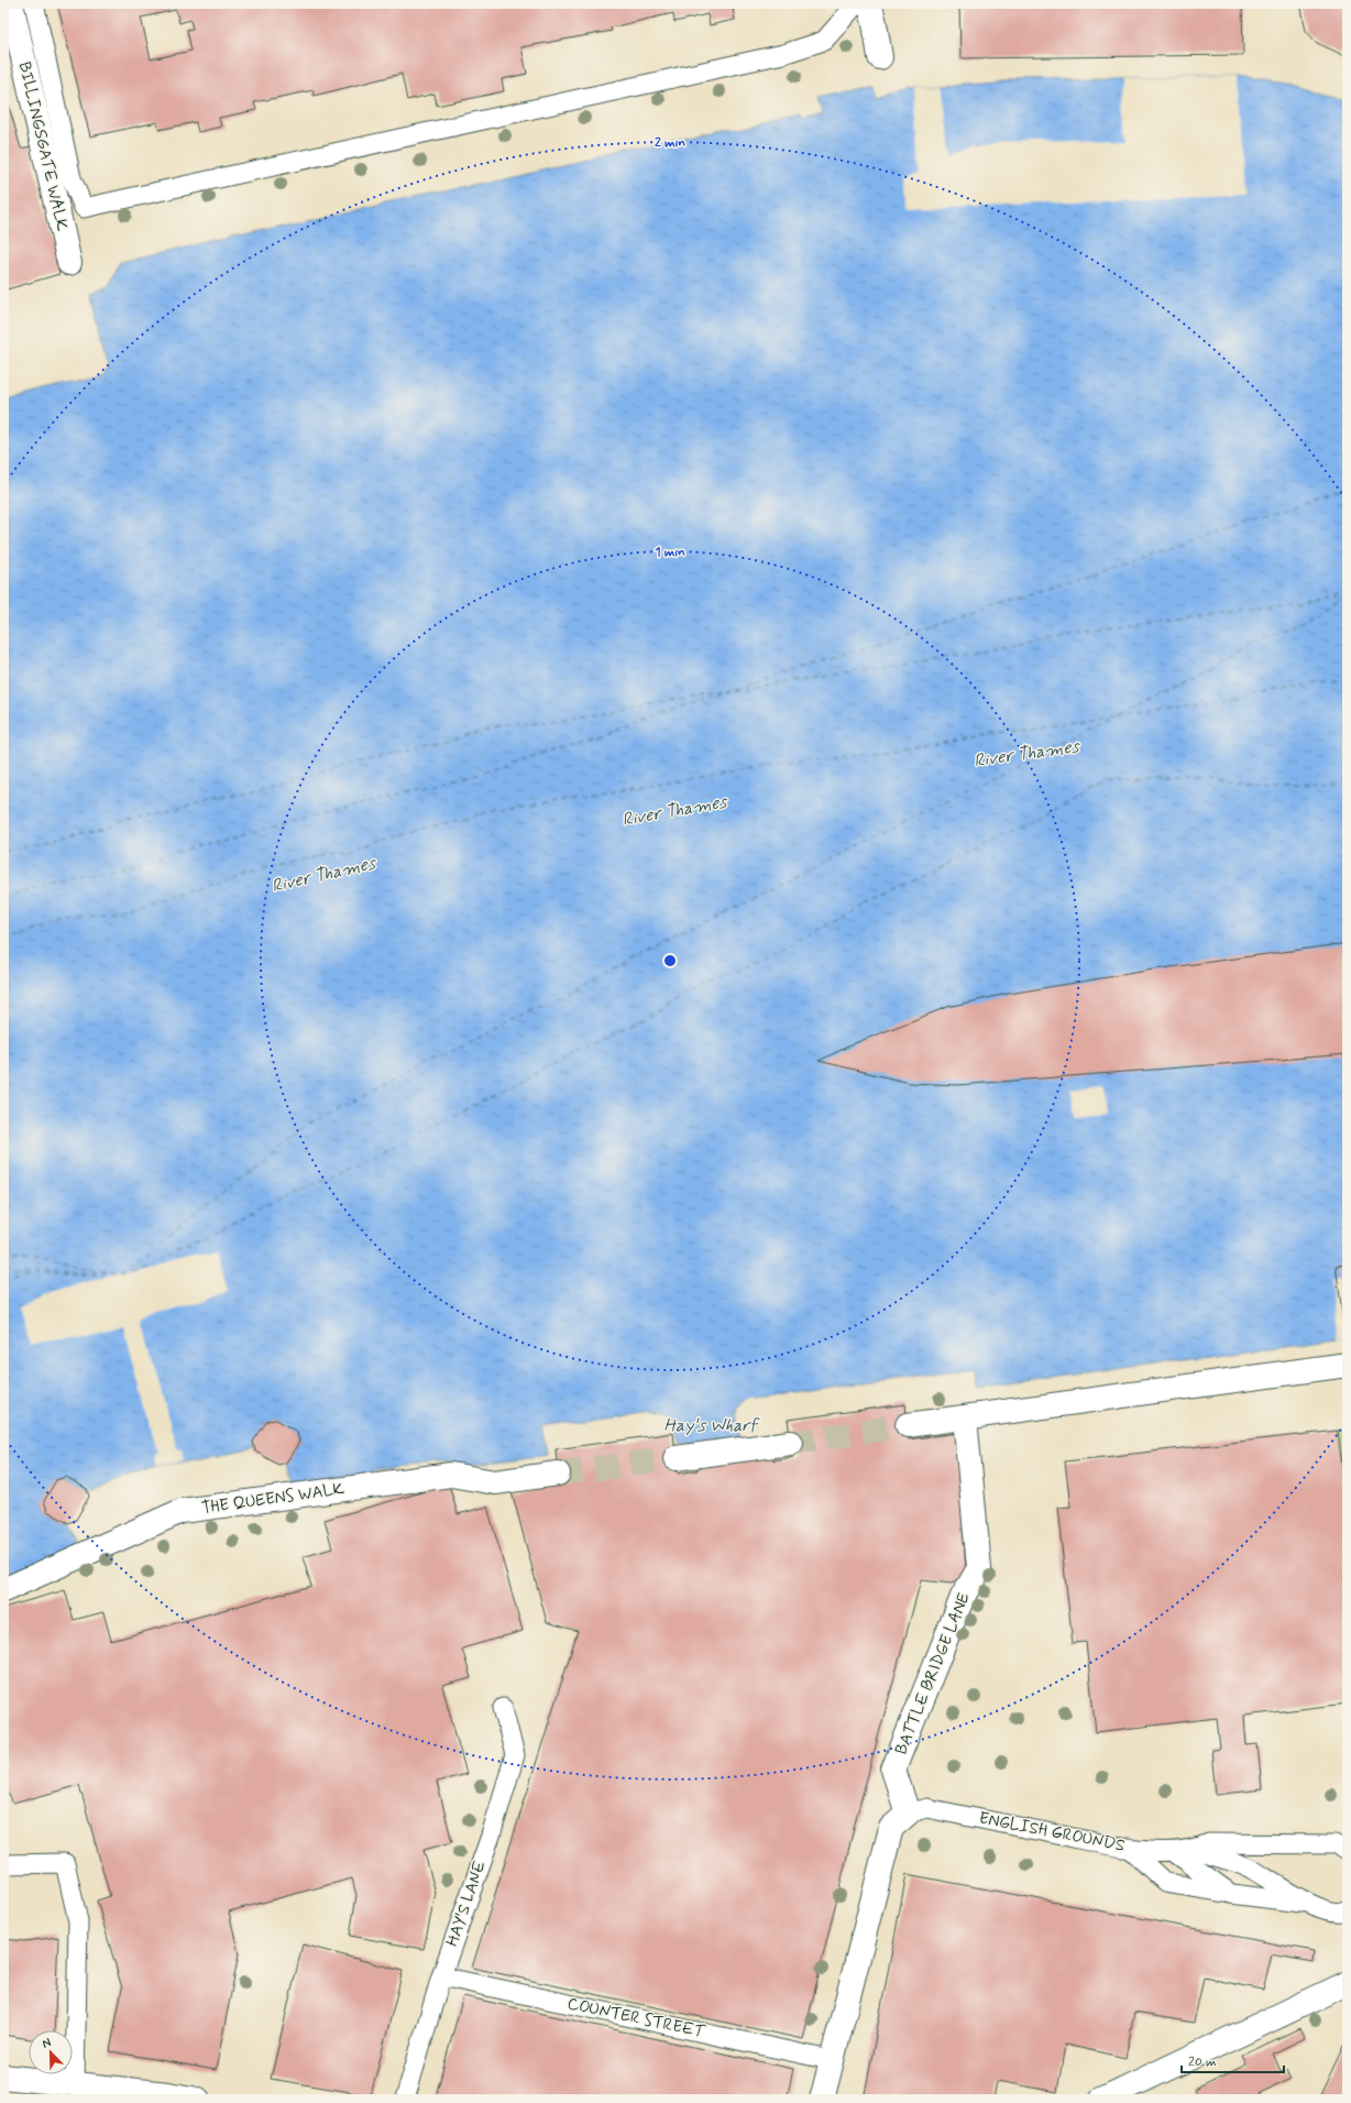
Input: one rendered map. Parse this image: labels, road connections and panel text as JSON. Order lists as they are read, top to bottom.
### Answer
{
  "streets": {
    "street": ["BILLINGSGATE WALK", "THE QUEENS WALK", "BATTLE BRIDGE LANE"],
    "lane": ["ENGLISH GROUNDS", "HAY'S LANE", "COUNTER STREET"]
  },
  "crossings": [
    ["BATTLE BRIDGE LANE", "ENGLISH GROUNDS"],
    ["HAY'S LANE", "COUNTER STREET"]
  ],
  "water": ["River Thames", "Hay's Wharf"],
  "scale_bar": "20 m",
  "north": "top left",
  "rings": ["2 min", "1 min"]
}
